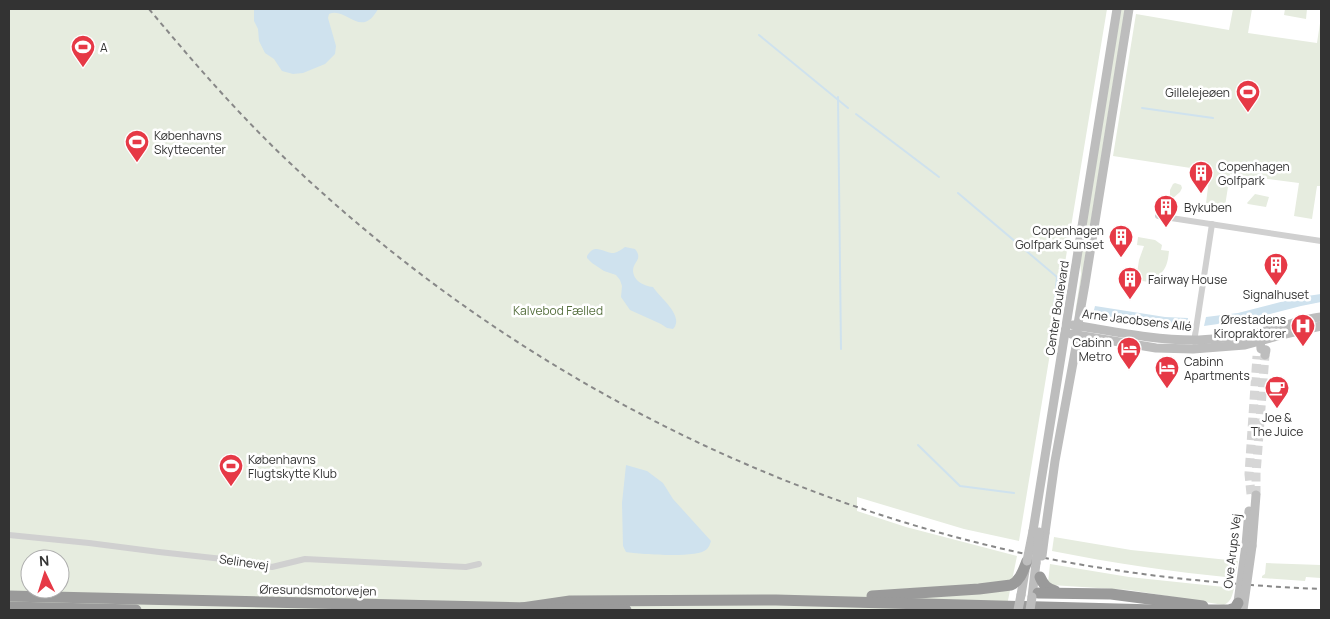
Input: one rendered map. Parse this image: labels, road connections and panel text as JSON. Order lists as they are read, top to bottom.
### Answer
{
  "streets": {
    "highway": ["Øresundsmotorvejen"],
    "street": [
      "Center Boulevard",
      "Arne Jacobsens Allé",
      "Ove Arups Vej",
      "Selinevej"
    ]
  },
  "crossings": [
    ["Center Boulevard", "Arne Jacobsens Allé"]
  ],
  "parks": ["Kalvebod Fælled"],
  "places": {
    "sports": [
      "A",
      "Gillelejeøen",
      "Københavns Skyttecenter",
      "Københavns Flugtskytte Klub"
    ],
    "building": [
      "Copenhagen Golfpark",
      "Bykuben",
      "Copenhagen Golfpark Sunset",
      "Signalhuset",
      "Fairway House"
    ],
    "hospital": ["Ørestadens Kiropraktorer"],
    "hotel": ["Cabinn Metro", "Cabinn Apartments"],
    "cafe": ["Joe & The Juice"]
  },
  "north": "top"
}
